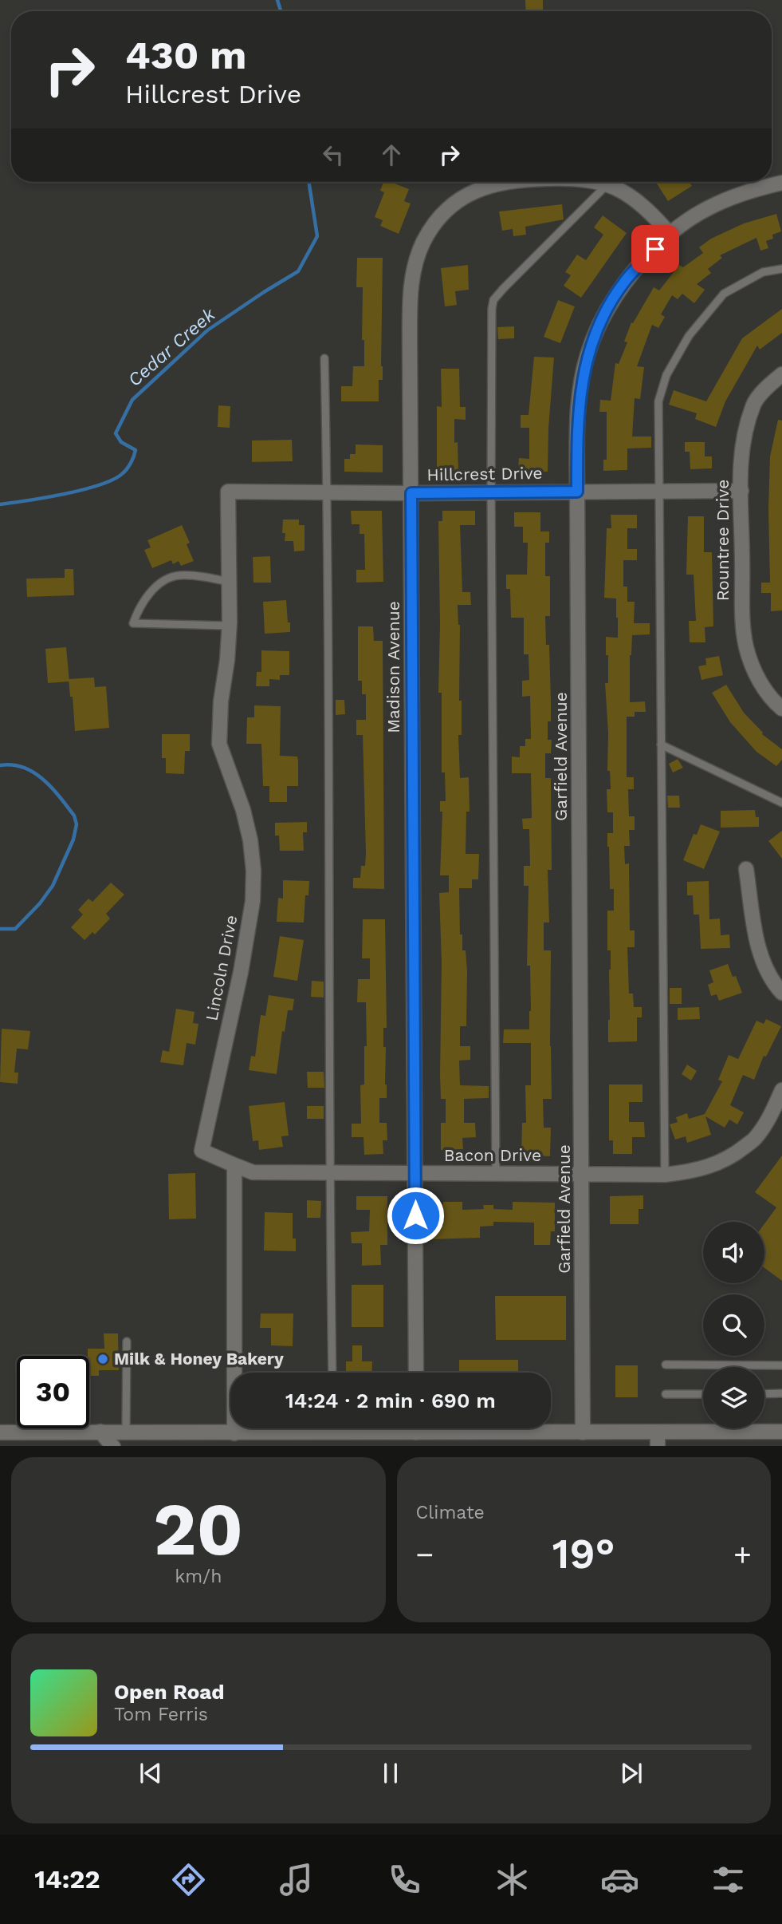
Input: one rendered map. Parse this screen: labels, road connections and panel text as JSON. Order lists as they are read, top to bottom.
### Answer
{
  "streets": {
    "street": [
      "Hillcrest Drive",
      "Rountree Drive",
      "Madison Avenue",
      "Garfield Avenue",
      "Lincoln Drive",
      "Bacon Drive"
    ]
  },
  "crossings": [
    ["Hillcrest Drive", "Rountree Drive"],
    ["Hillcrest Drive", "Madison Avenue"],
    ["Hillcrest Drive", "Garfield Avenue"],
    ["Hillcrest Drive", "Lincoln Drive"],
    ["Madison Avenue", "Garfield Avenue"],
    ["Madison Avenue", "Bacon Drive"],
    ["Garfield Avenue", "Bacon Drive"],
    ["Lincoln Drive", "Bacon Drive"]
  ],
  "water": ["Cedar Creek"],
  "places": ["Milk & Honey Bakery"],
  "page": {
    "turn": ["430 m", "Hillcrest Drive"],
    "limit": "30",
    "trip": "14:24 · 2 min · 690 m",
    "tile": [
      ["20", "km/h"],
      "Climate"
    ],
    "heat": ["−", "19°", "+"],
    "song": ["Open Road", "Tom Ferris"],
    "tabs": "14:22"
  }
}
